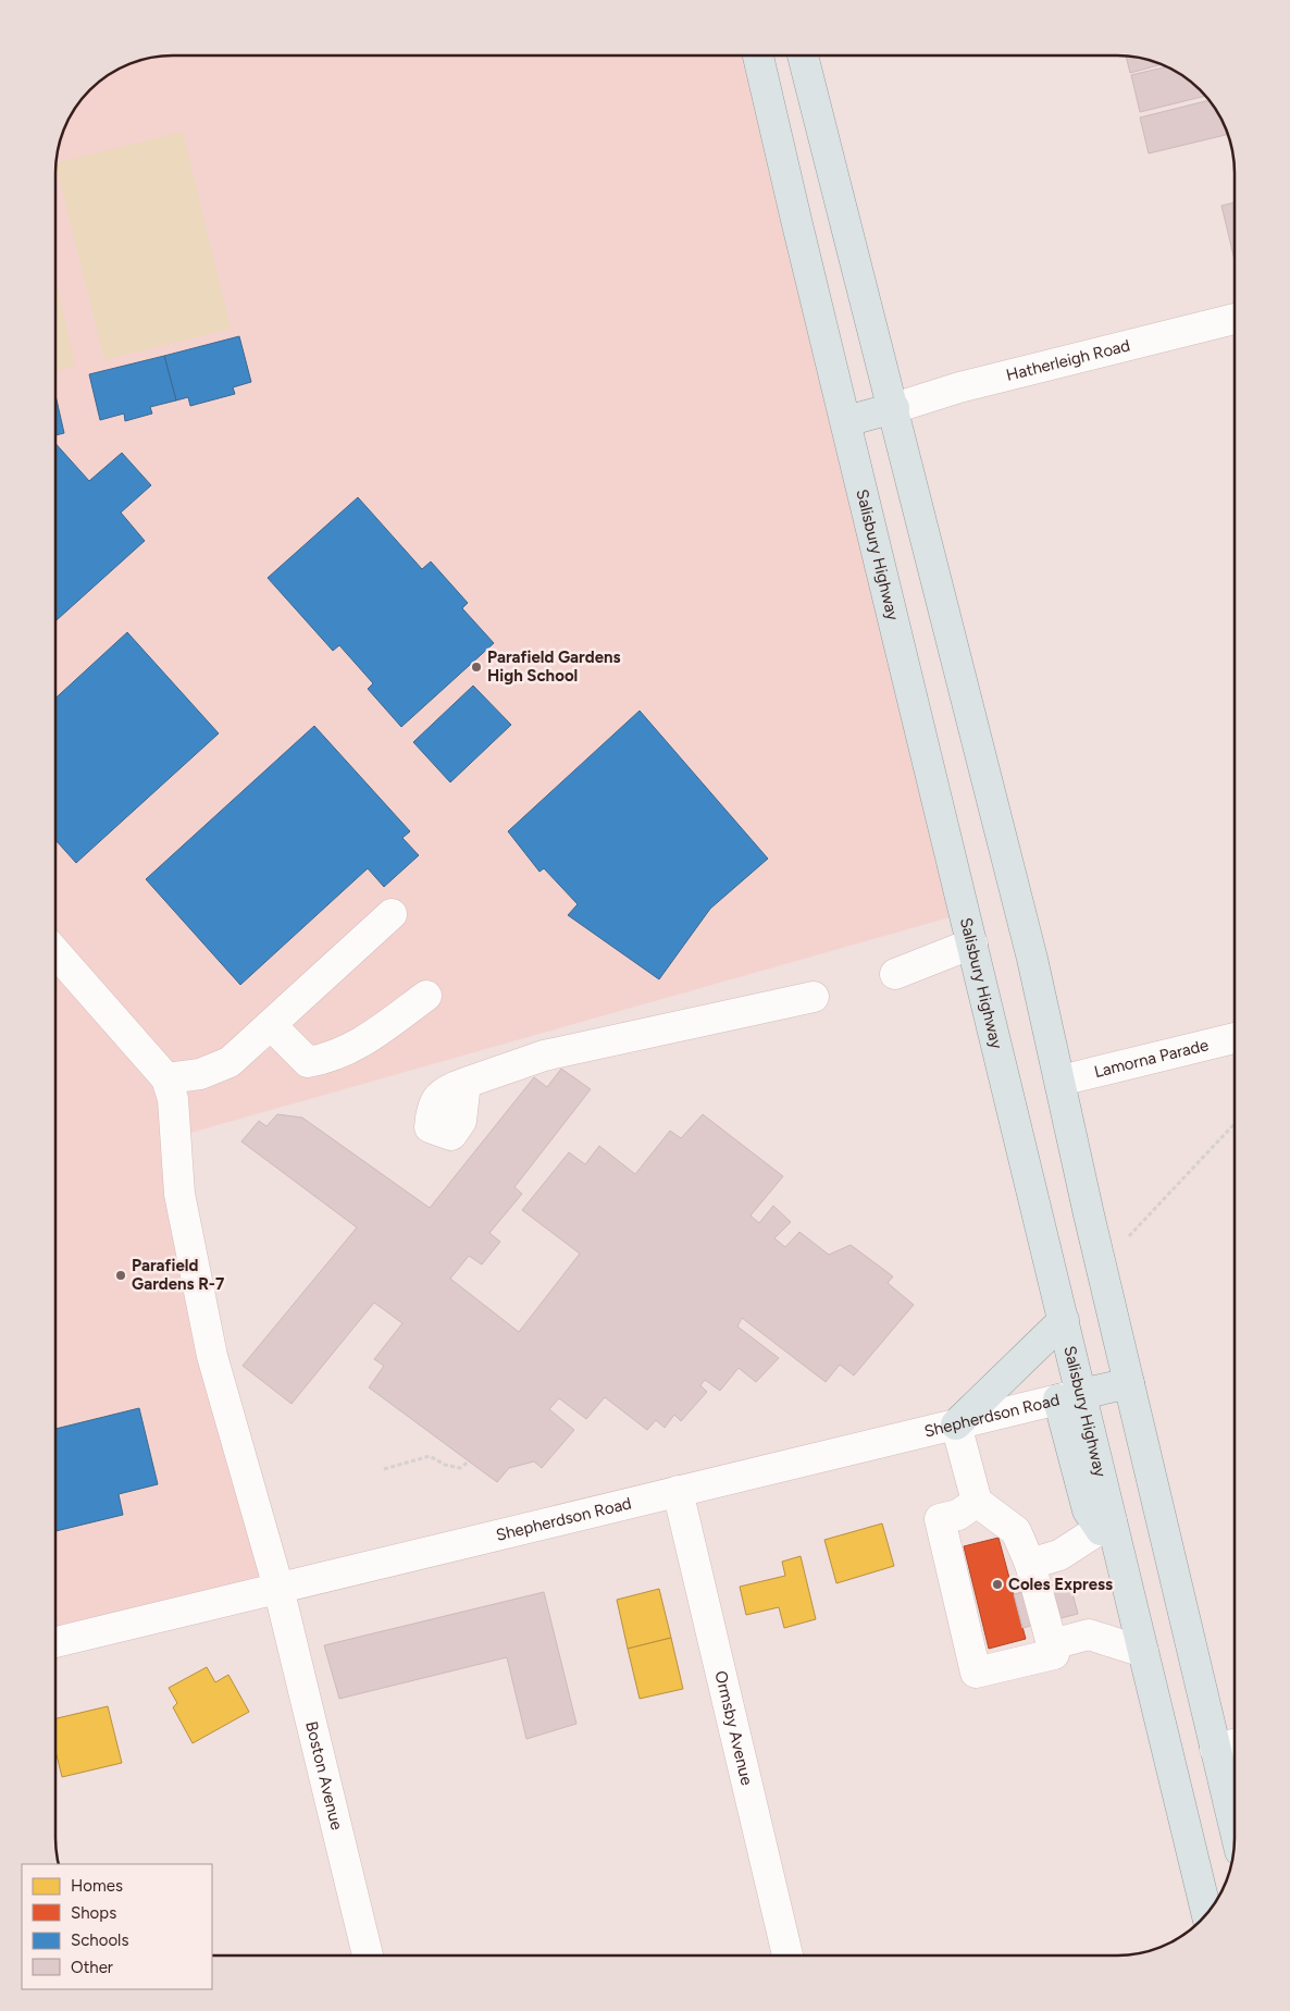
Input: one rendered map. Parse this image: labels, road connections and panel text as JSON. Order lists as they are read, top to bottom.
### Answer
{
  "streets": {
    "main road": ["Salisbury Highway"],
    "street": [
      "Hatherleigh Road",
      "Lamorna Parade",
      "Shepherdson Road",
      "Ormsby Avenue",
      "Boston Avenue"
    ]
  },
  "crossings": [
    ["Salisbury Highway", "Shepherdson Road"],
    ["Shepherdson Road", "Ormsby Avenue"],
    ["Shepherdson Road", "Boston Avenue"]
  ],
  "places": ["Parafield Gardens High School", "Parafield Gardens R-7", "Coles Express"],
  "legend": [
    "Homes",
    "Shops",
    "Schools",
    "Other"
  ]
}
